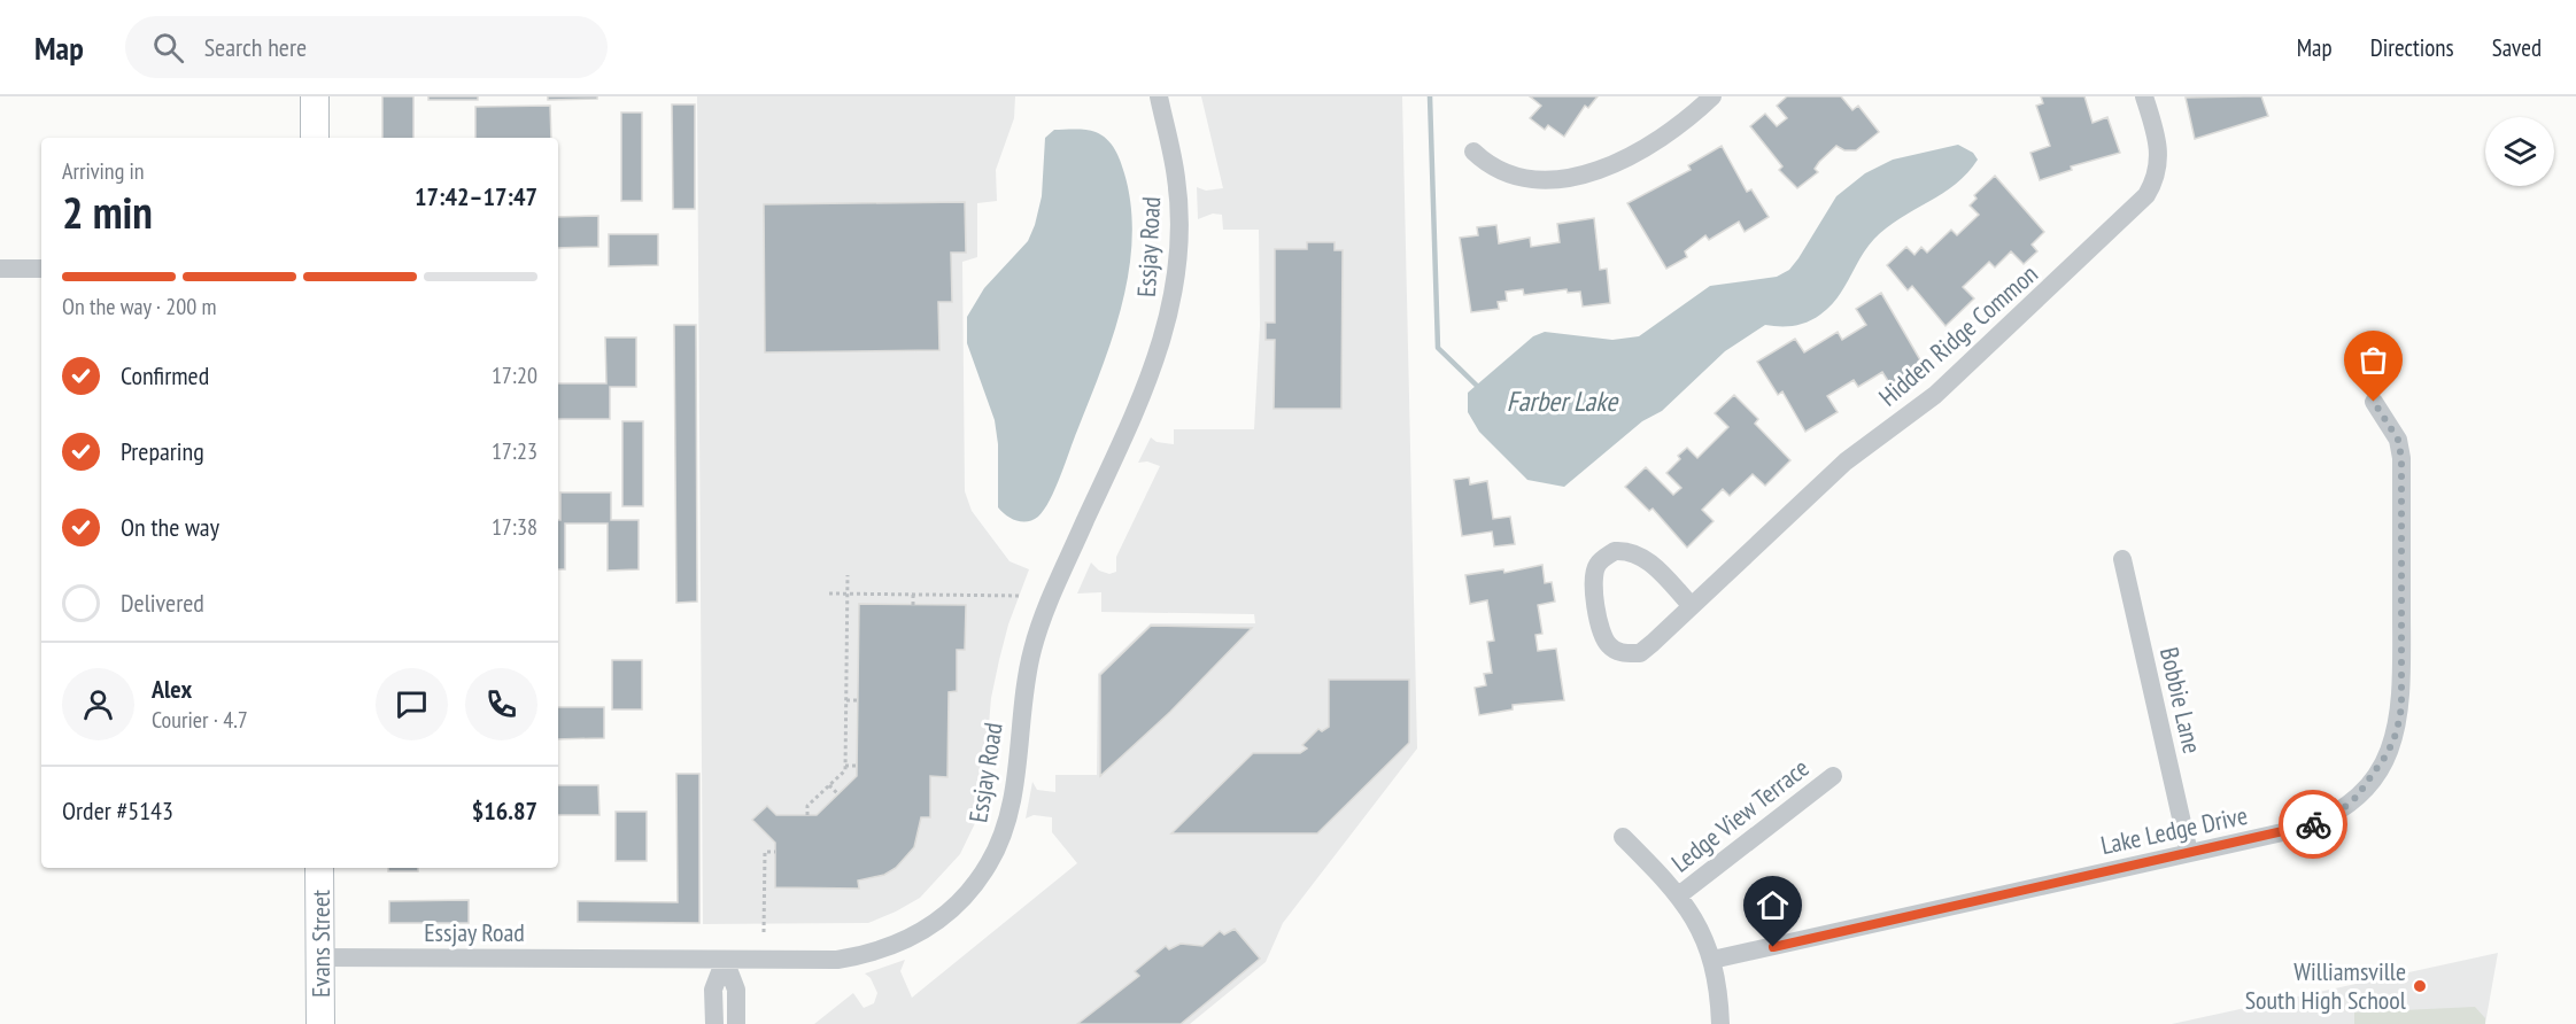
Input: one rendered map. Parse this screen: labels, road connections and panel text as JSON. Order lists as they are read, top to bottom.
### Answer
{
  "streets": {
    "street": [
      "Essjay Road",
      "Hidden Ridge Common",
      "Bobbie Lane",
      "Ledge View Terrace",
      "Lake Ledge Drive",
      "Evans Street"
    ]
  },
  "crossings": [
    ["Essjay Road", "Evans Street"],
    ["Bobbie Lane", "Lake Ledge Drive"]
  ],
  "water": ["Farber Lake"],
  "places": ["Williamsville South High School"],
  "page": {
    "header": "Map",
    "search": "Search here",
    "nav": ["Map", "Directions", "Saved"],
    "heading": ["2 min", "Arriving in", "17:42–17:47"],
    "panel": [
      "Alex",
      "Courier · 4.7",
      "Order #5143",
      "$16.87"
    ],
    "bar": "On the way · 200 m",
    "list": [
      ["Confirmed", "17:20"],
      ["Preparing", "17:23"],
      ["On the way", "17:38"],
      "Delivered"
    ]
  }
}
